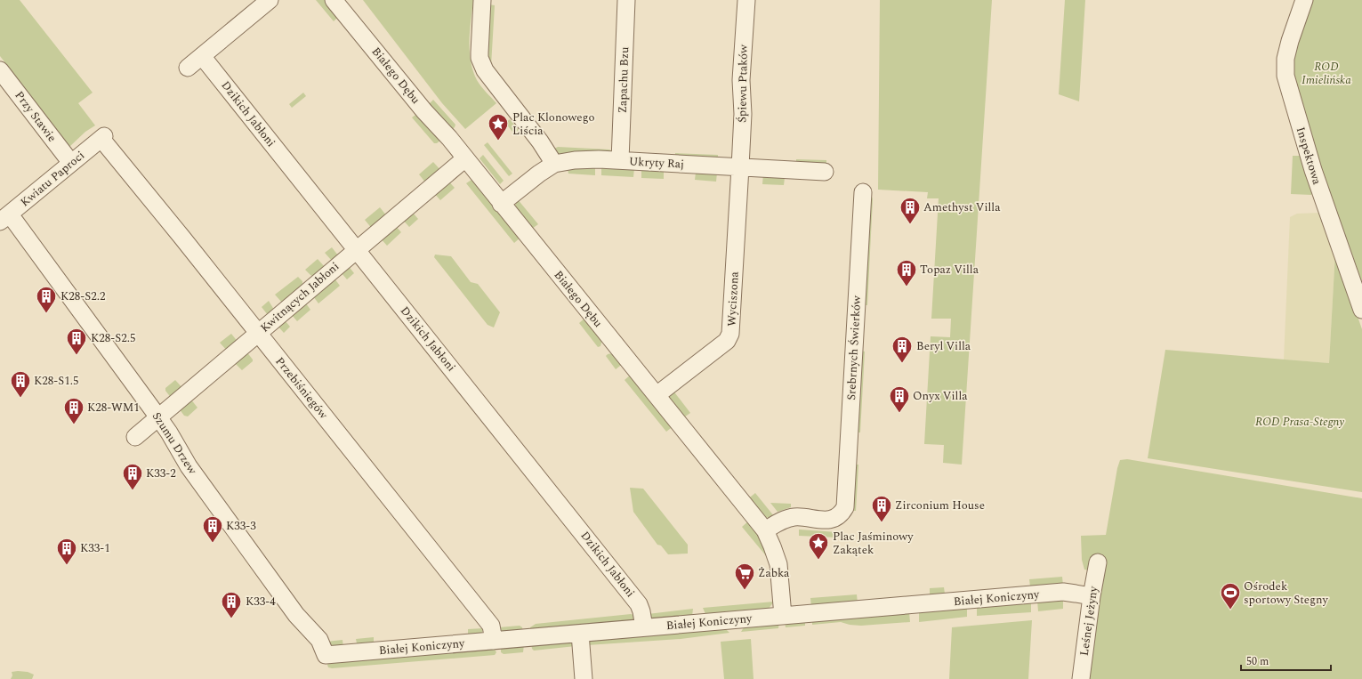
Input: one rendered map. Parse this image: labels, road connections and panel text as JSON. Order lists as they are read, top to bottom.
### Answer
{
  "streets": {
    "street": [
      "Białego Dębu",
      "Zapachu Bzu",
      "Śpiewu Ptaków",
      "Dzikich Jabłoni",
      "Przy Stawie",
      "Inspektowa",
      "Ukryty Raj",
      "Kwiatu Paproci",
      "Kwitnących Jabłoni",
      "Wyciszona",
      "Srebrnych Świerków",
      "Przebiśniegów",
      "Szumu Drzew",
      "Białej Koniczyny",
      "Leśnej Jeżyny"
    ]
  },
  "crossings": [
    ["Białego Dębu", "Ukryty Raj"],
    ["Białego Dębu", "Kwitnących Jabłoni"],
    ["Białego Dębu", "Wyciszona"],
    ["Białego Dębu", "Srebrnych Świerków"],
    ["Białego Dębu", "Białej Koniczyny"],
    ["Zapachu Bzu", "Ukryty Raj"],
    ["Śpiewu Ptaków", "Ukryty Raj"],
    ["Śpiewu Ptaków", "Wyciszona"],
    ["Dzikich Jabłoni", "Kwitnących Jabłoni"],
    ["Dzikich Jabłoni", "Białej Koniczyny"],
    ["Przy Stawie", "Kwiatu Paproci"],
    ["Ukryty Raj", "Wyciszona"],
    ["Kwiatu Paproci", "Przebiśniegów"],
    ["Kwiatu Paproci", "Szumu Drzew"],
    ["Kwitnących Jabłoni", "Przebiśniegów"],
    ["Kwitnących Jabłoni", "Szumu Drzew"],
    ["Przebiśniegów", "Białej Koniczyny"],
    ["Szumu Drzew", "Białej Koniczyny"],
    ["Białej Koniczyny", "Leśnej Jeżyny"]
  ],
  "parks": ["ROD Imielińska", "ROD Prasa-Stegny"],
  "places": {
    "place": ["Plac Klonowego Liścia", "Plac Jaśminowy Zakątek"],
    "building": [
      "Amethyst Villa",
      "Topaz Villa",
      "K28-S2.2",
      "K28-S2.5",
      "Beryl Villa",
      "K28-S1.5",
      "Onyx Villa",
      "K28-WM1",
      "K33-2",
      "Zirconium House",
      "K33-3",
      "K33-1",
      "K33-4"
    ],
    "supermarket": ["Żabka"],
    "sports": ["Ośrodek sportowy Stegny"]
  },
  "scale_bar": "50 m"
}
